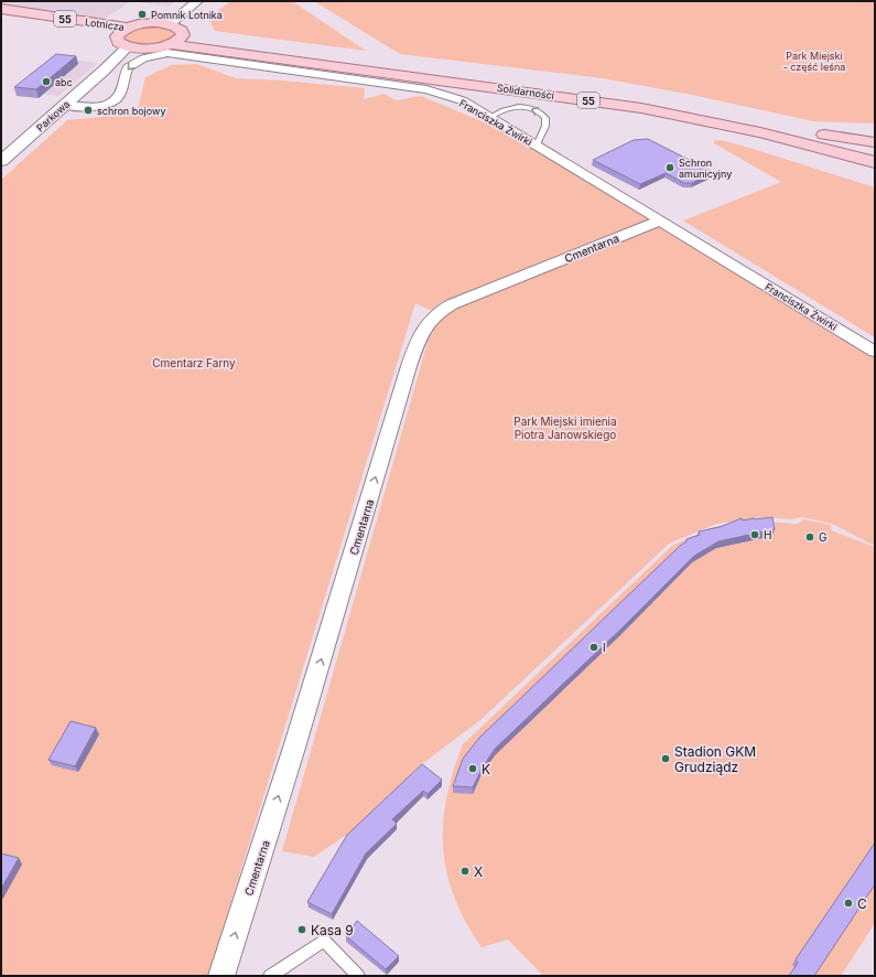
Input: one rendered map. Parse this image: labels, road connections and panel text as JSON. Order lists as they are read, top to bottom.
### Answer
{
  "streets": {
    "main road": ["55", "Lotnicza", "Solidarności"],
    "street": ["Parkowa", "Franciszka Żwirki", "Cmentarna"]
  },
  "crossings": [
    ["55", "Lotnicza"],
    ["55", "Solidarności"],
    ["55", "Parkowa"],
    ["Parkowa", "Franciszka Żwirki"],
    ["Franciszka Żwirki", "Cmentarna"]
  ],
  "one_way": ["Franciszka Żwirki", "Cmentarna"],
  "parks": ["Park Miejski - część leśna", "Cmentarz Farny", "Park Miejski imienia Piotra Janowskiego"],
  "places": [
    "Pomnik Lotnika",
    "abc",
    "schron bojowy",
    "Schron amunicyjny",
    "H",
    "G",
    "I",
    "Stadion GKM Grudziądz",
    "K",
    "X",
    "C",
    "Kasa 9"
  ]
}
